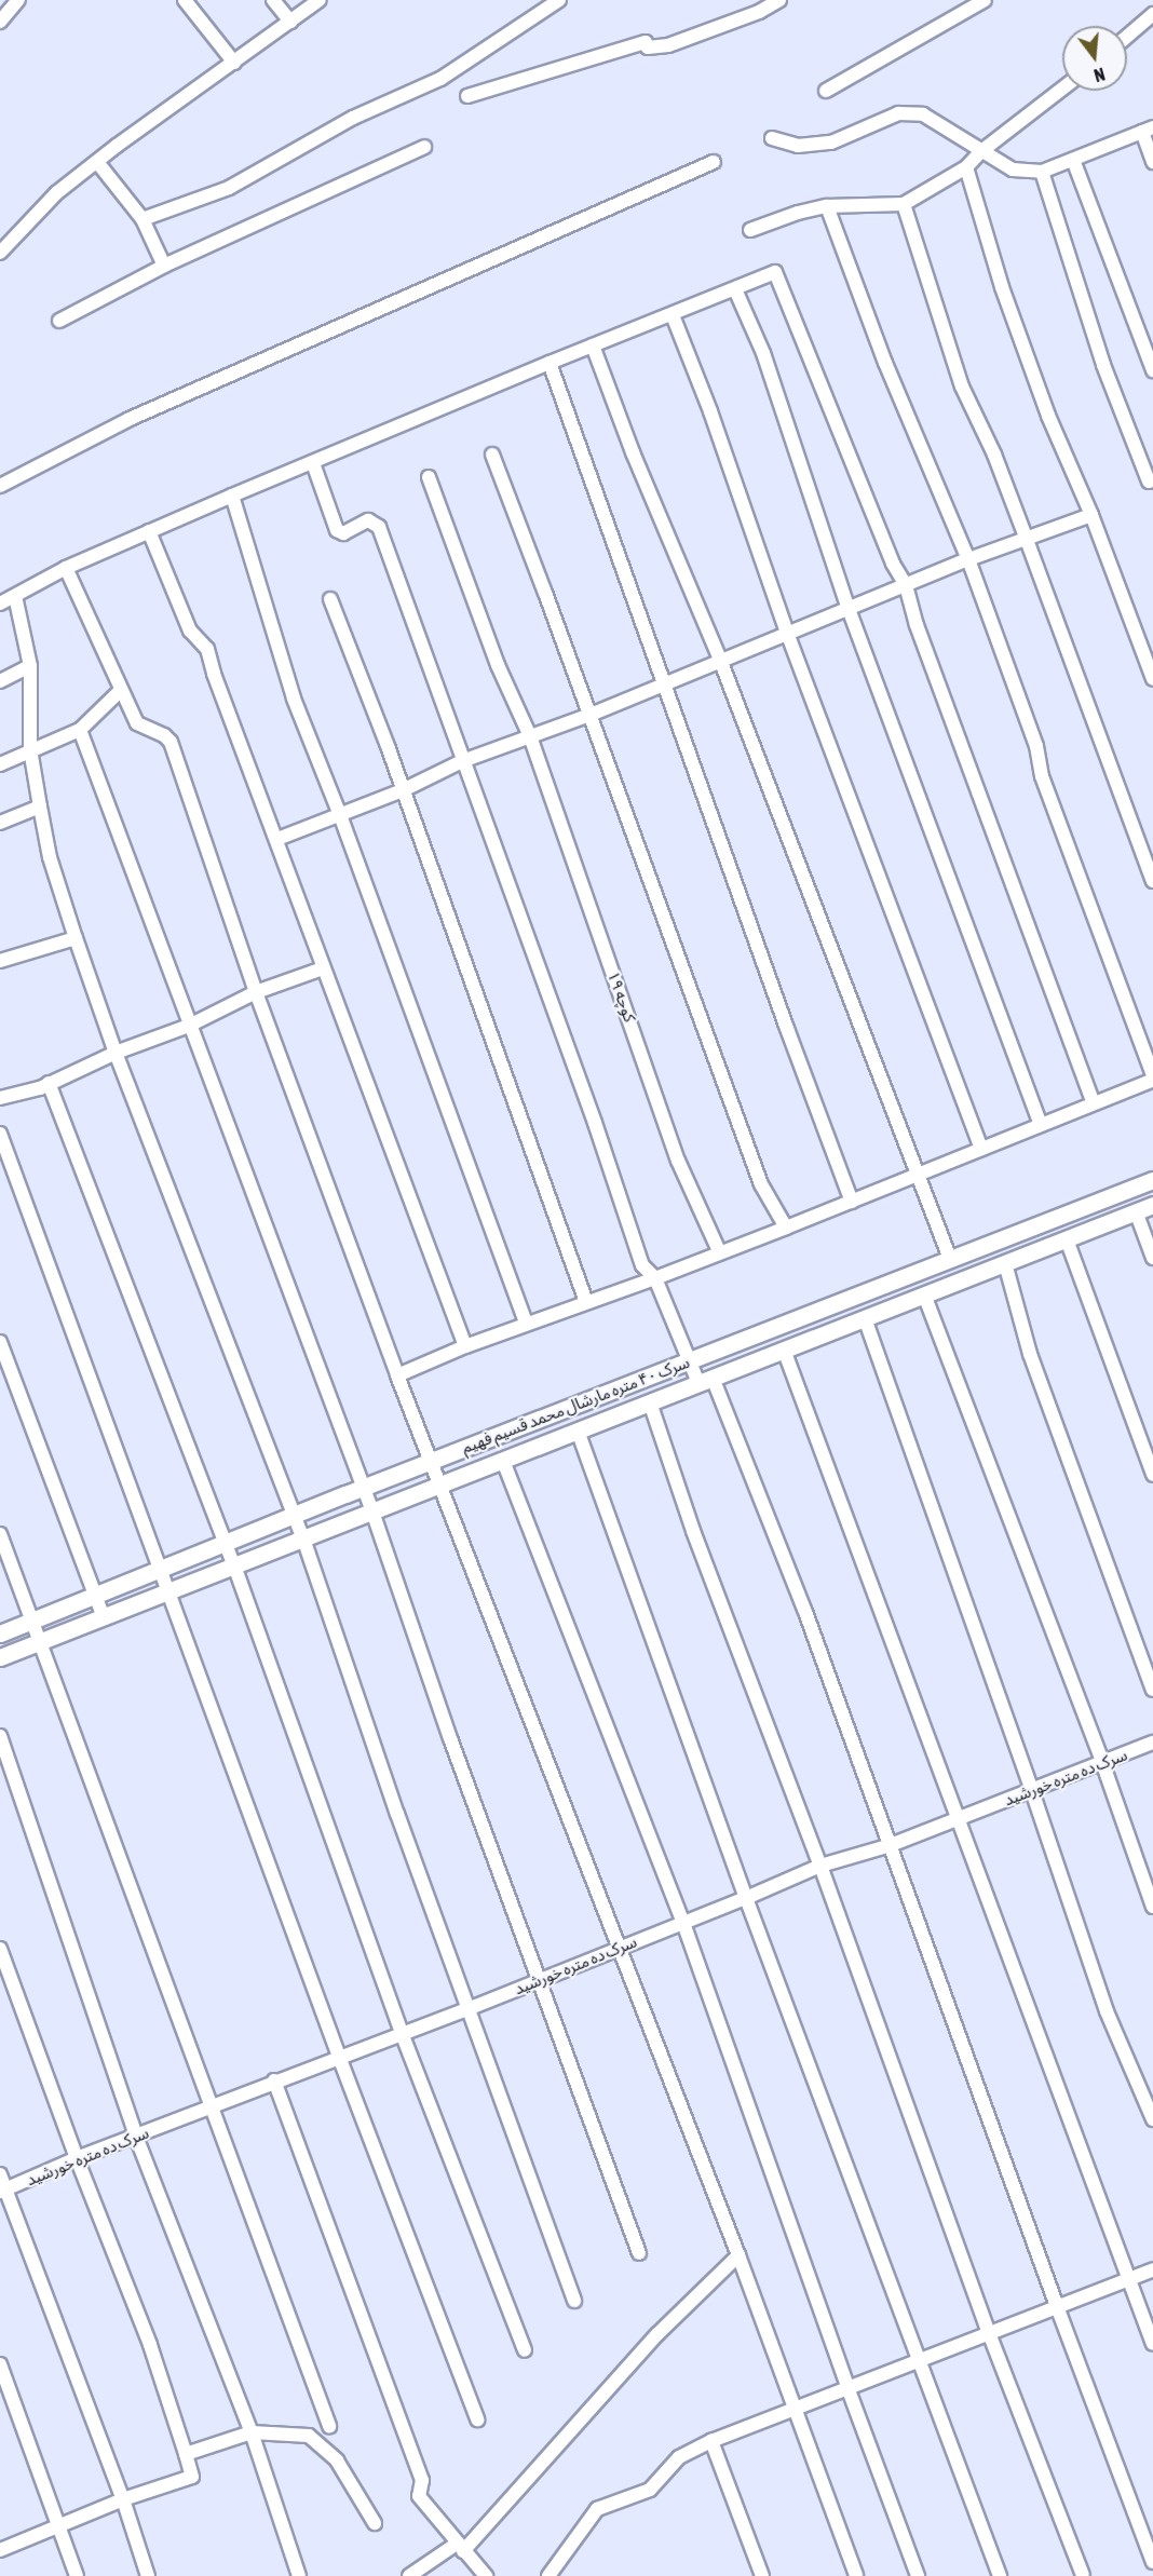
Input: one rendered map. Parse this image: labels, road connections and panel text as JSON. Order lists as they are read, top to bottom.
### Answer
{
  "streets": {
    "street": ["کوچه ۱۹", "سرک ۴۰ متره مارشال محمد قسیم فهیم", "سرک ده متره خورشید"]
  },
  "north": "bottom"
}
